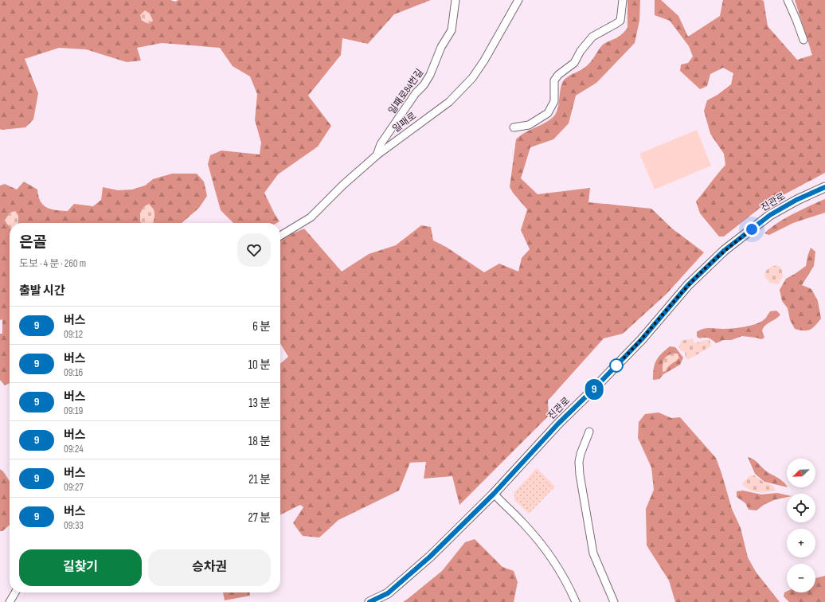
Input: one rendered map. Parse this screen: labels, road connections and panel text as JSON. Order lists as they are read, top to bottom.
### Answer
{
  "streets": {
    "main road": ["진관로"],
    "street": ["일패로84번길", "일패로"]
  },
  "crossings": [
    ["일패로84번길", "일패로"]
  ],
  "lines": ["bus line 9"],
  "north": "bottom left",
  "page": {
    "on_map": "9",
    "heading": [
      ["은골", "도보 · 4 분 · 260 m"],
      "출발 시간"
    ],
    "list": [
      {
        "mark": "9",
        "name": "버스",
        "note": "09:12",
        "value": "6 분"
      },
      {
        "mark": "9",
        "name": "버스",
        "note": "09:16",
        "value": "10 분"
      },
      {
        "mark": "9",
        "name": "버스",
        "note": "09:19",
        "value": "13 분"
      },
      {
        "mark": "9",
        "name": "버스",
        "note": "09:24",
        "value": "18 분"
      },
      {
        "mark": "9",
        "name": "버스",
        "note": "09:27",
        "value": "21 분"
      },
      {
        "mark": "9",
        "name": "버스",
        "note": "09:33",
        "value": "27 분"
      }
    ],
    "map_buttons": ["+", "−"],
    "buttons": ["길찾기", "승차권"]
  }
}
